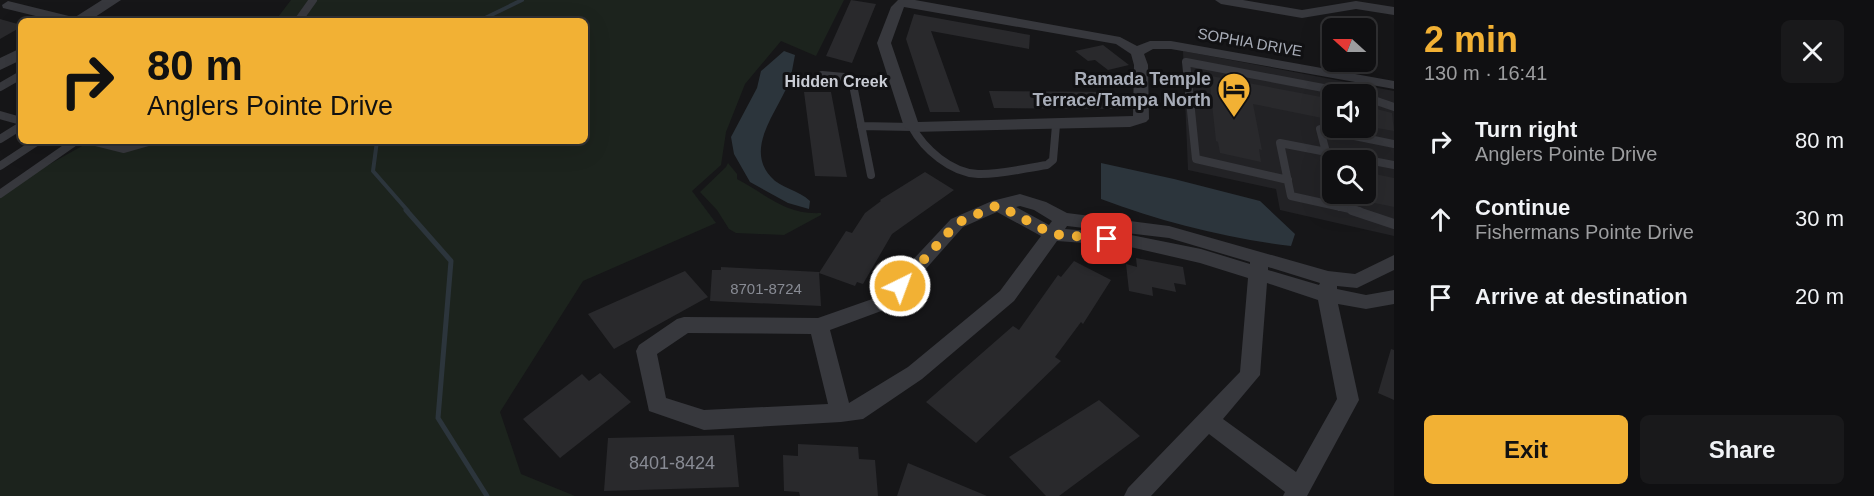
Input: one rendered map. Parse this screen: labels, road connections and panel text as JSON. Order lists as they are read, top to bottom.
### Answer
{
  "streets": {
    "street": ["SOPHIA DRIVE"]
  },
  "districts": ["Hidden Creek"],
  "places": {
    "hotel": ["Ramada Temple Terrace/Tampa North"]
  },
  "house_numbers": ["8701-8724", "8401-8424"],
  "north": "left",
  "page": {
    "heading": ["2 min", "130 m · 16:41"],
    "turn": ["80 m", "Anglers Pointe Drive"],
    "list": [
      {
        "name": "Turn right",
        "note": "Anglers Pointe Drive",
        "value": "80 m"
      },
      {
        "name": "Continue",
        "note": "Fishermans Pointe Drive",
        "value": "30 m"
      },
      {
        "name": "Arrive at destination",
        "value": "20 m"
      }
    ],
    "buttons": ["Exit", "Share"]
  }
}
